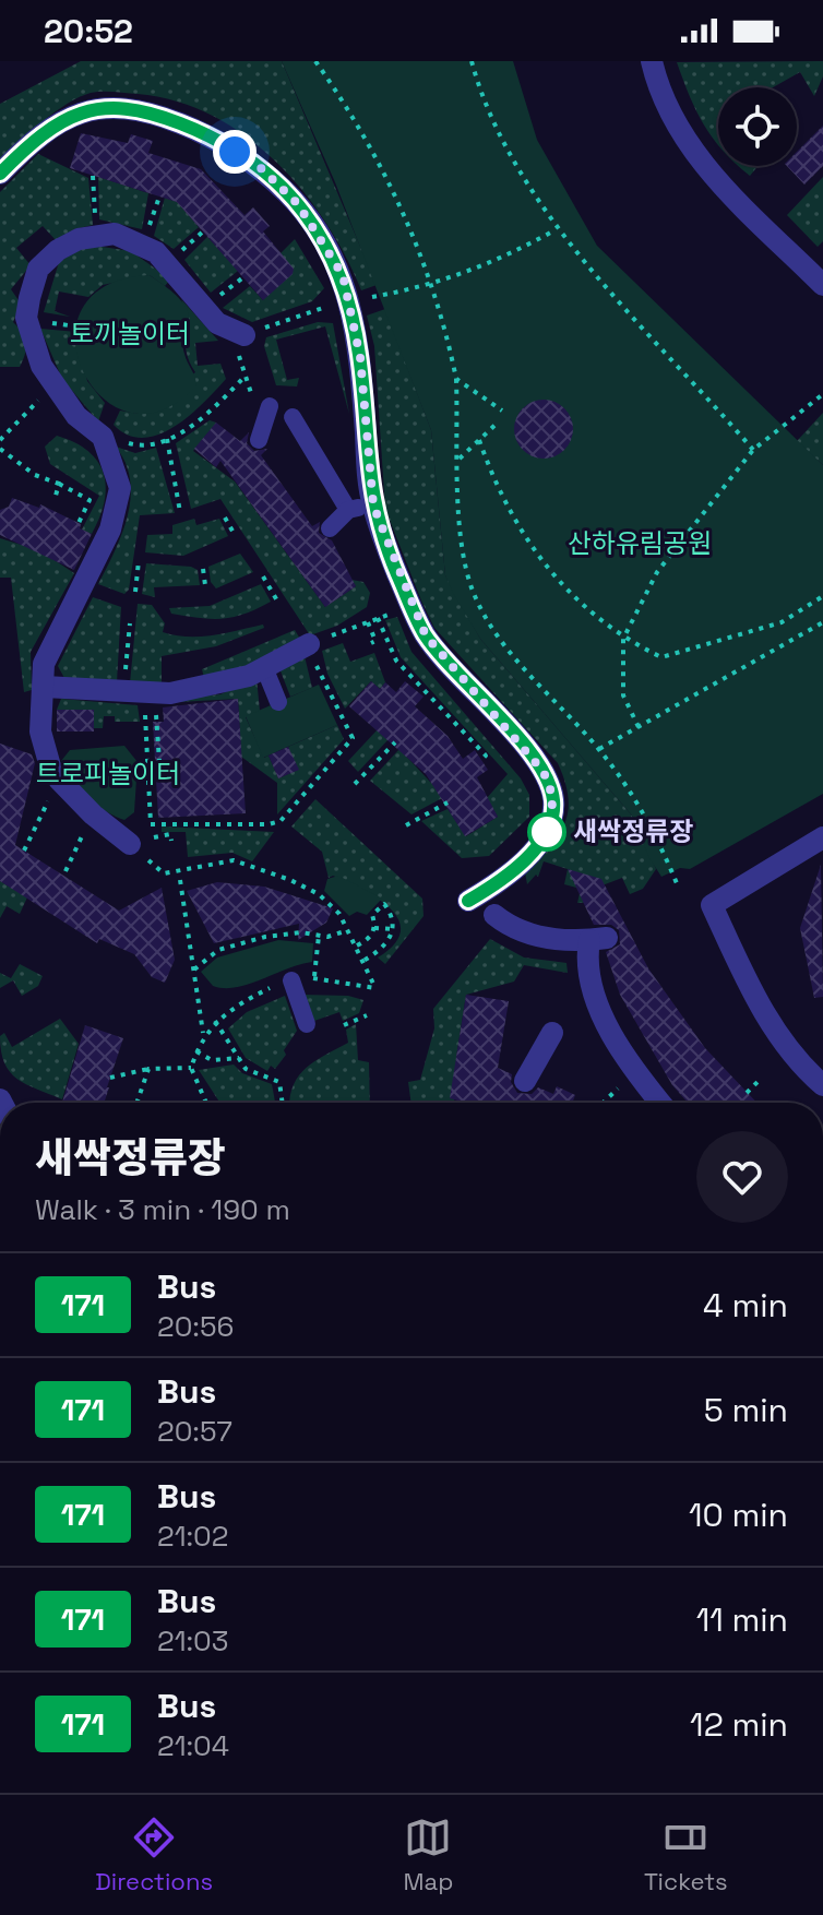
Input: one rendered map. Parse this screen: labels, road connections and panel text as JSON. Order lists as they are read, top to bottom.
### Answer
{
  "parks": ["토끼놀이터", "산하유림공원", "트로피놀이터"],
  "places": ["새싹정류장"],
  "lines": ["bus line 171"],
  "page": {
    "status": "20:52",
    "heading": ["새싹정류장", "Walk · 3 min · 190 m"],
    "list": [
      {
        "mark": "171",
        "name": "Bus",
        "note": "20:56",
        "value": "4 min"
      },
      {
        "mark": "171",
        "name": "Bus",
        "note": "20:57",
        "value": "5 min"
      },
      {
        "mark": "171",
        "name": "Bus",
        "note": "21:02",
        "value": "10 min"
      },
      {
        "mark": "171",
        "name": "Bus",
        "note": "21:03",
        "value": "11 min"
      },
      {
        "mark": "171",
        "name": "Bus",
        "note": "21:04",
        "value": "12 min"
      }
    ],
    "tabs": ["Directions", "Map", "Tickets"]
  }
}
